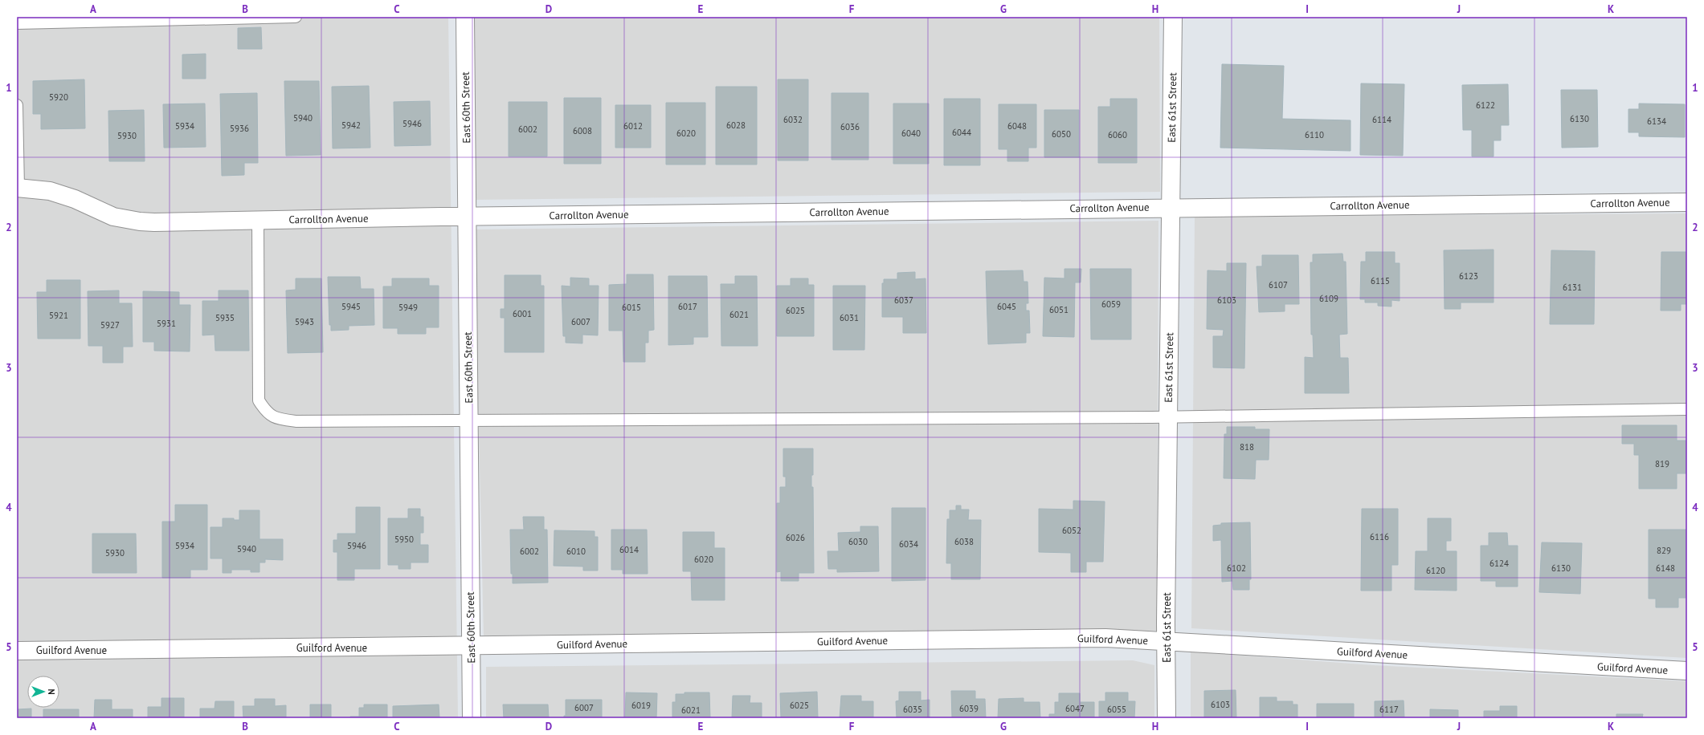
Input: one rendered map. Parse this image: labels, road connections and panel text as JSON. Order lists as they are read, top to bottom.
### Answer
{
  "streets": {
    "street": [
      "East 60th Street",
      "East 61st Street",
      "Carrollton Avenue",
      "Guilford Avenue"
    ]
  },
  "crossings": [
    ["East 60th Street", "Carrollton Avenue"],
    ["East 60th Street", "Guilford Avenue"],
    ["East 61st Street", "Carrollton Avenue"],
    ["East 61st Street", "Guilford Avenue"]
  ],
  "house_numbers": [
    "5920",
    "6122",
    "5940",
    "6130",
    "6032",
    "6114",
    "6134",
    "5946",
    "5942",
    "6028",
    "5934",
    "6012",
    "6048",
    "6036",
    "5936",
    "6002",
    "6008",
    "6044",
    "6020",
    "6040",
    "6050",
    "6060",
    "6110",
    "5930",
    "6123",
    "6115",
    "6107",
    "6131",
    "6109",
    "6037",
    "6103",
    "6059",
    "5945",
    "6017",
    "6045",
    "5949",
    "6015",
    "6051",
    "6025",
    "6001",
    "6021",
    "5921",
    "5935",
    "6031",
    "5943",
    "6007",
    "5931",
    "5927",
    "818",
    "819",
    "6052",
    "6116",
    "6026",
    "5950",
    "6030",
    "6038",
    "6034",
    "5934",
    "5946",
    "5940",
    "6014",
    "829",
    "6002",
    "6010",
    "5930",
    "6020",
    "6124",
    "6102",
    "6130",
    "6148",
    "6120",
    "6103",
    "6019",
    "6025",
    "6007",
    "6039",
    "6047",
    "6035",
    "6055",
    "6117",
    "6021"
  ],
  "north": "right",
  "grid": {
    "columns": [
      "A",
      "B",
      "C",
      "D",
      "E",
      "F",
      "G",
      "H",
      "I",
      "J",
      "K"
    ],
    "rows": [
      "1",
      "2",
      "3",
      "4",
      "5"
    ]
  }
}
